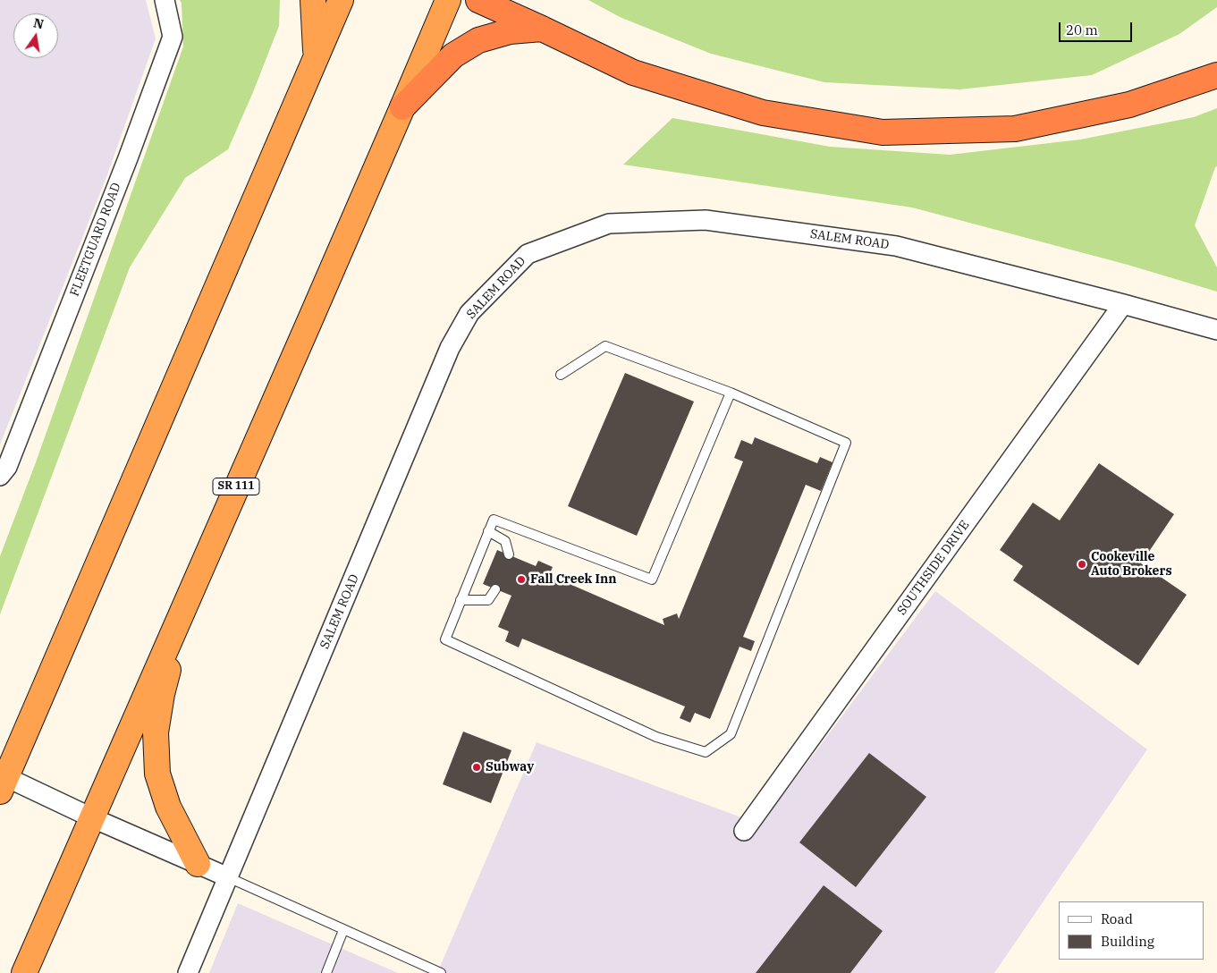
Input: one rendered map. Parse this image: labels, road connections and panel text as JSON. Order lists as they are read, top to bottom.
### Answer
{
  "streets": {
    "highway": ["SR 111"],
    "street": ["FLEETGUARD ROAD", "SALEM ROAD", "SOUTHSIDE DRIVE"]
  },
  "crossings": [
    ["SALEM ROAD", "SOUTHSIDE DRIVE"]
  ],
  "places": ["Cookeville Auto Brokers", "Fall Creek Inn", "Subway"],
  "legend": ["Road", "Building"],
  "scale_bar": "20 m",
  "north": "top"
}
